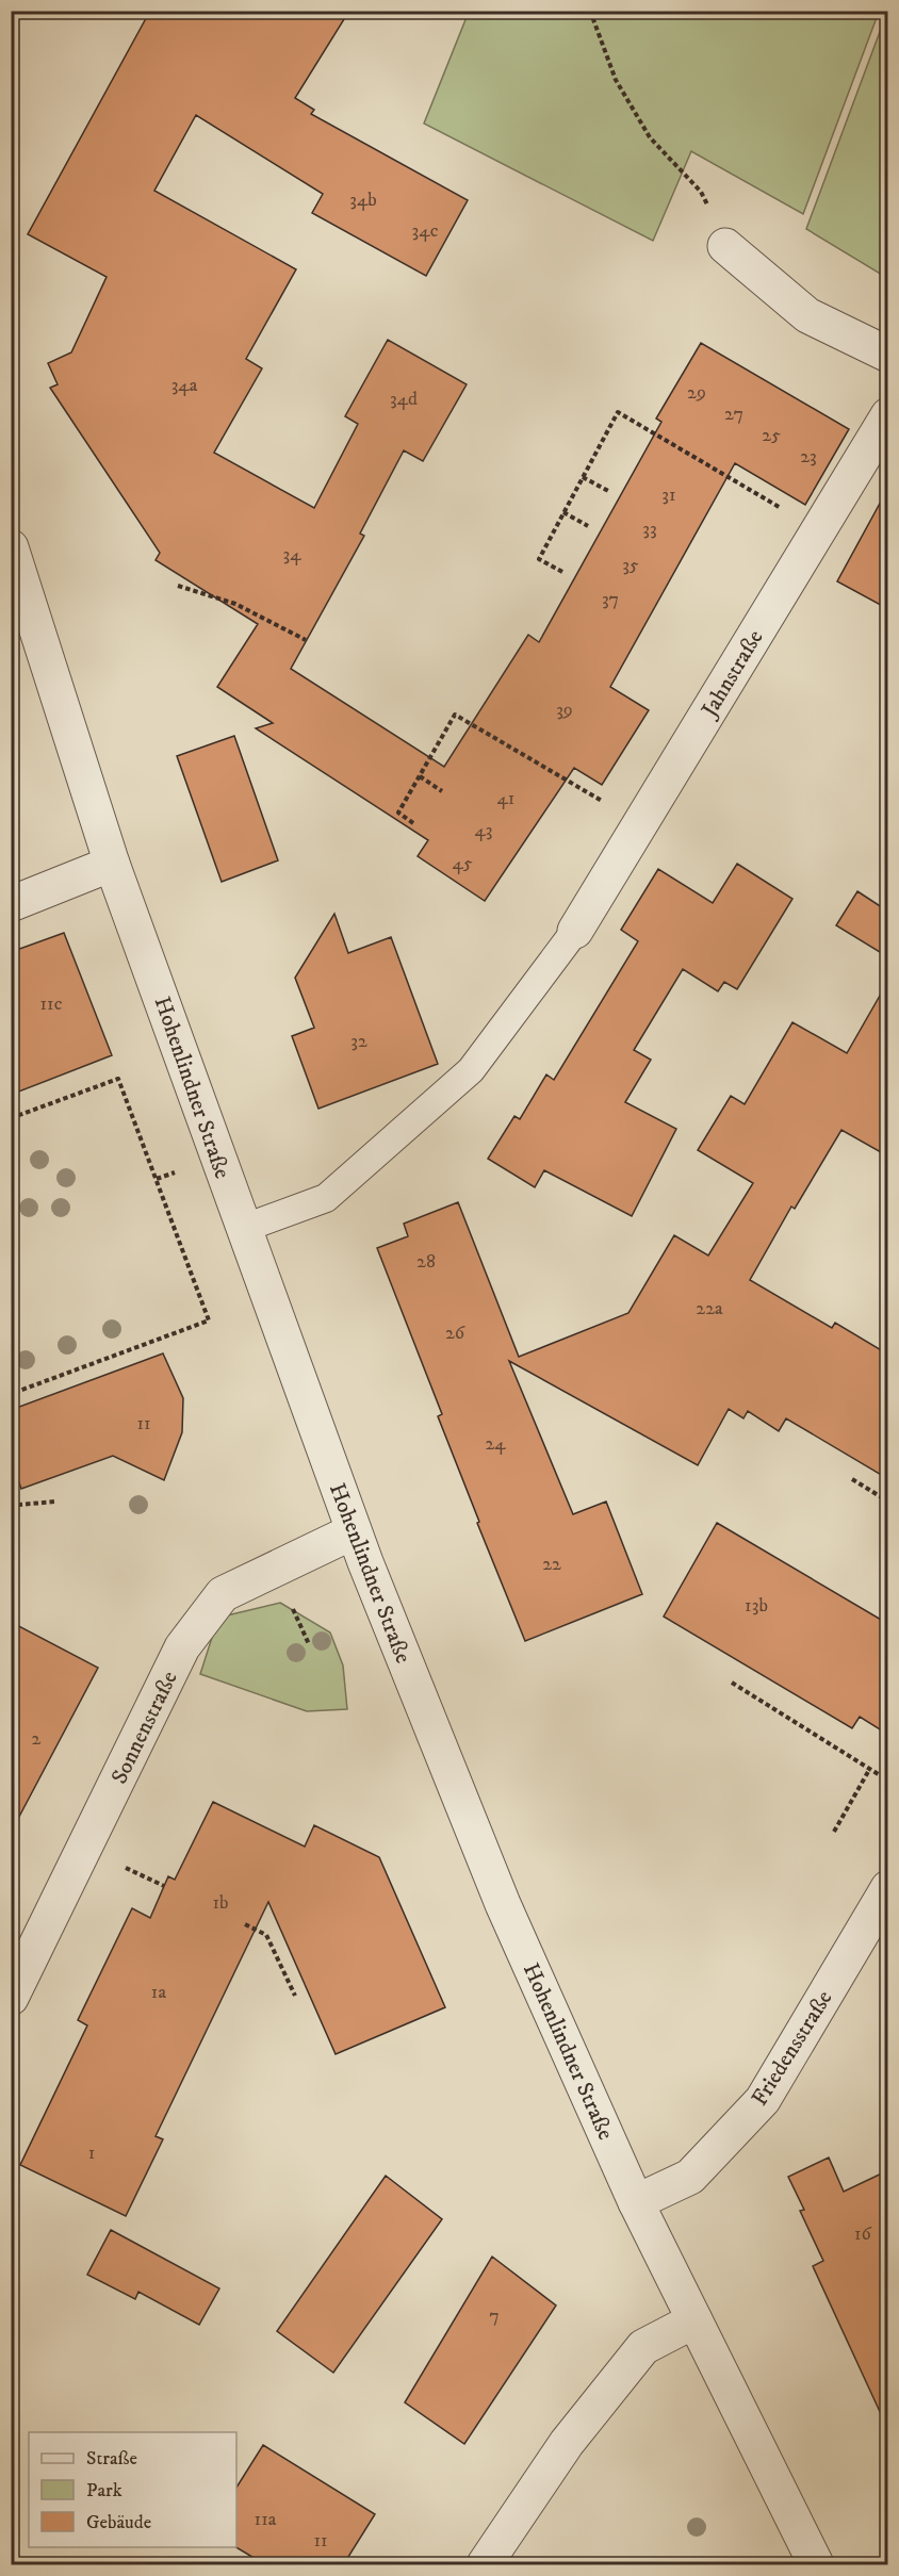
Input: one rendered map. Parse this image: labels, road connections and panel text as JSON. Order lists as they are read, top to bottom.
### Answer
{
  "streets": {
    "street": [
      "Jahnstraße",
      "Hohenlindner Straße",
      "Sonnenstraße",
      "Friedensstraße"
    ]
  },
  "crossings": [
    ["Hohenlindner Straße", "Sonnenstraße"],
    ["Hohenlindner Straße", "Friedensstraße"]
  ],
  "house_numbers": [
    "34b",
    "34c",
    "34a",
    "29",
    "34d",
    "27",
    "25",
    "23",
    "31",
    "33",
    "34",
    "35",
    "37",
    "39",
    "41",
    "43",
    "45",
    "11c",
    "32",
    "28",
    "22a",
    "26",
    "11",
    "24",
    "22",
    "13b",
    "2",
    "1b",
    "1a",
    "1",
    "16",
    "7",
    "11a",
    "11"
  ],
  "legend": ["Straße", "Park", "Gebäude"]
}
